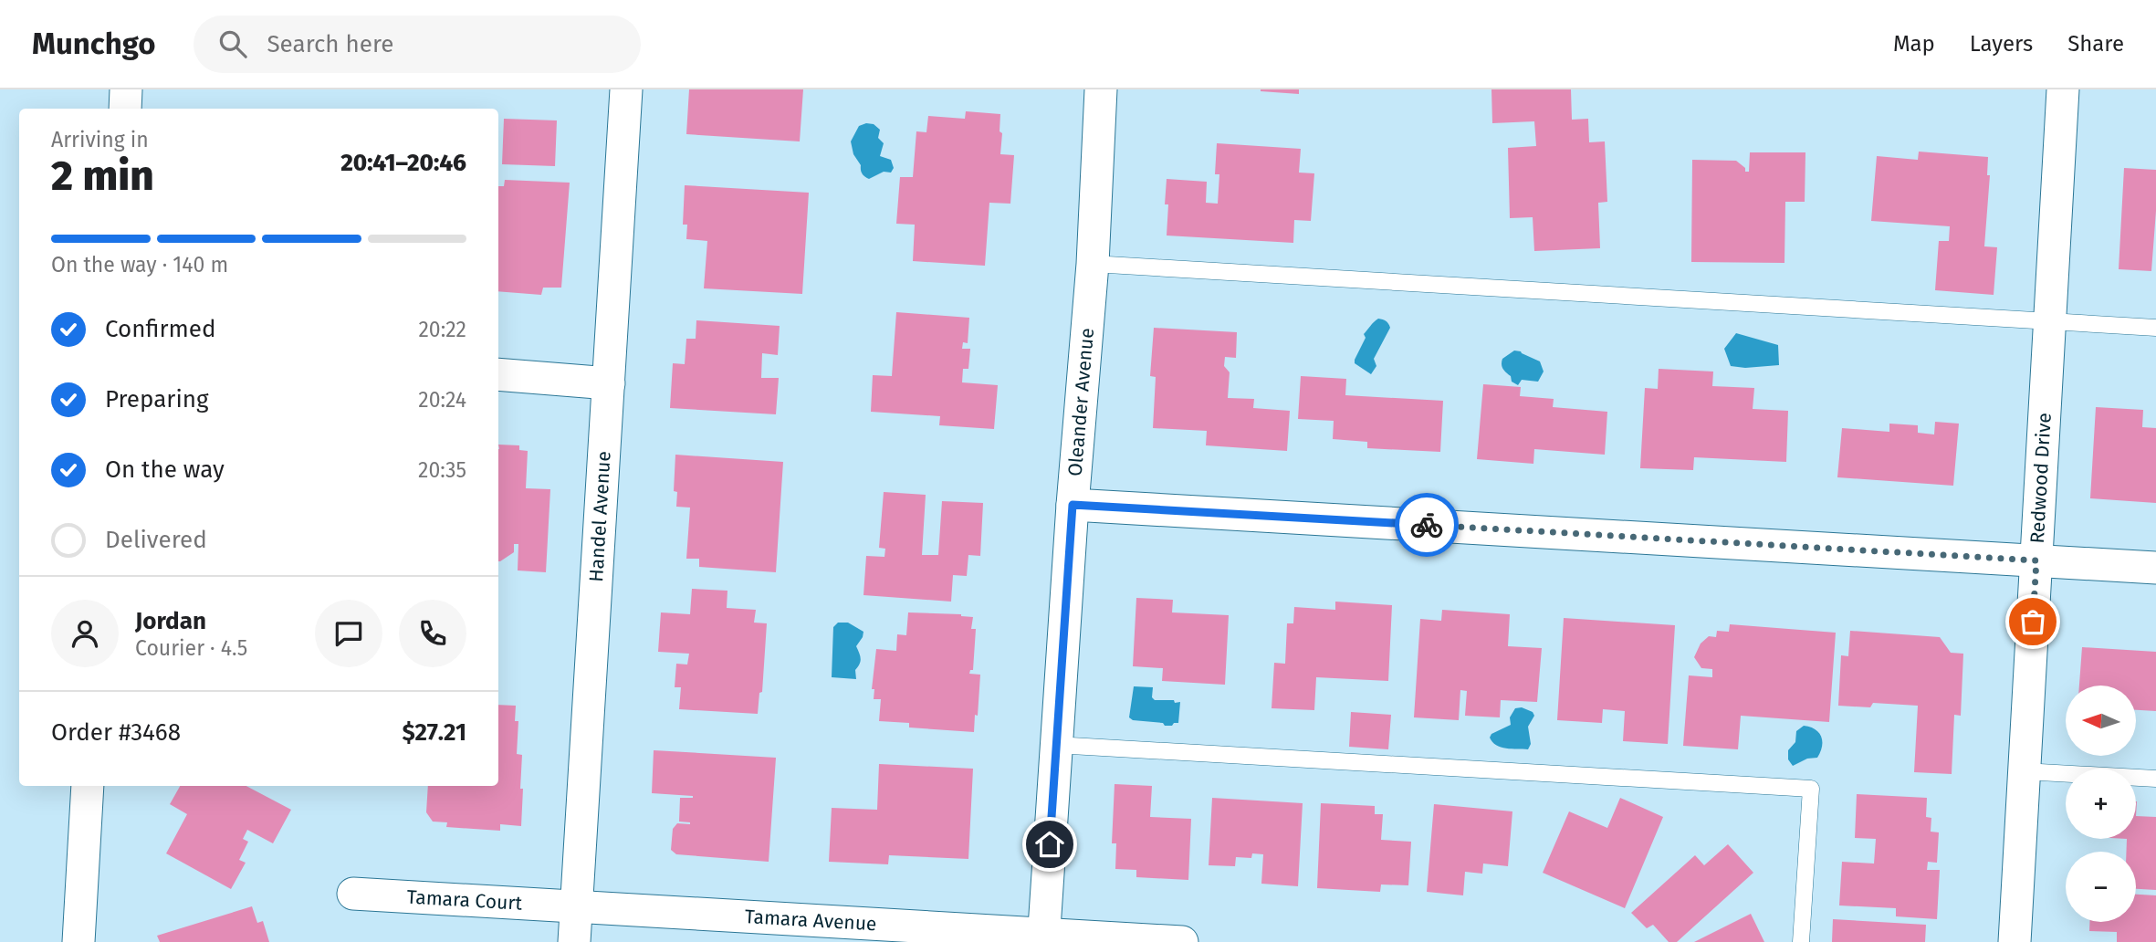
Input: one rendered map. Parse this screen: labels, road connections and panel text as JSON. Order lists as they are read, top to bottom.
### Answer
{
  "streets": {
    "street": [
      "Oleander Avenue",
      "Redwood Drive",
      "Handel Avenue",
      "Tamara Court",
      "Tamara Avenue"
    ]
  },
  "crossings": [
    ["Oleander Avenue", "Tamara Avenue"],
    ["Handel Avenue", "Tamara Court"],
    ["Handel Avenue", "Tamara Avenue"],
    ["Tamara Court", "Tamara Avenue"]
  ],
  "north": "left",
  "page": {
    "header": "Munchgo",
    "search": "Search here",
    "nav": ["Map", "Layers", "Share"],
    "heading": ["2 min", "Arriving in", "20:41–20:46"],
    "panel": [
      "Jordan",
      "Courier · 4.5",
      "Order #3468",
      "$27.21"
    ],
    "bar": "On the way · 140 m",
    "list": [
      ["Confirmed", "20:22"],
      ["Preparing", "20:24"],
      ["On the way", "20:35"],
      "Delivered"
    ],
    "map_buttons": ["+", "−"]
  }
}
